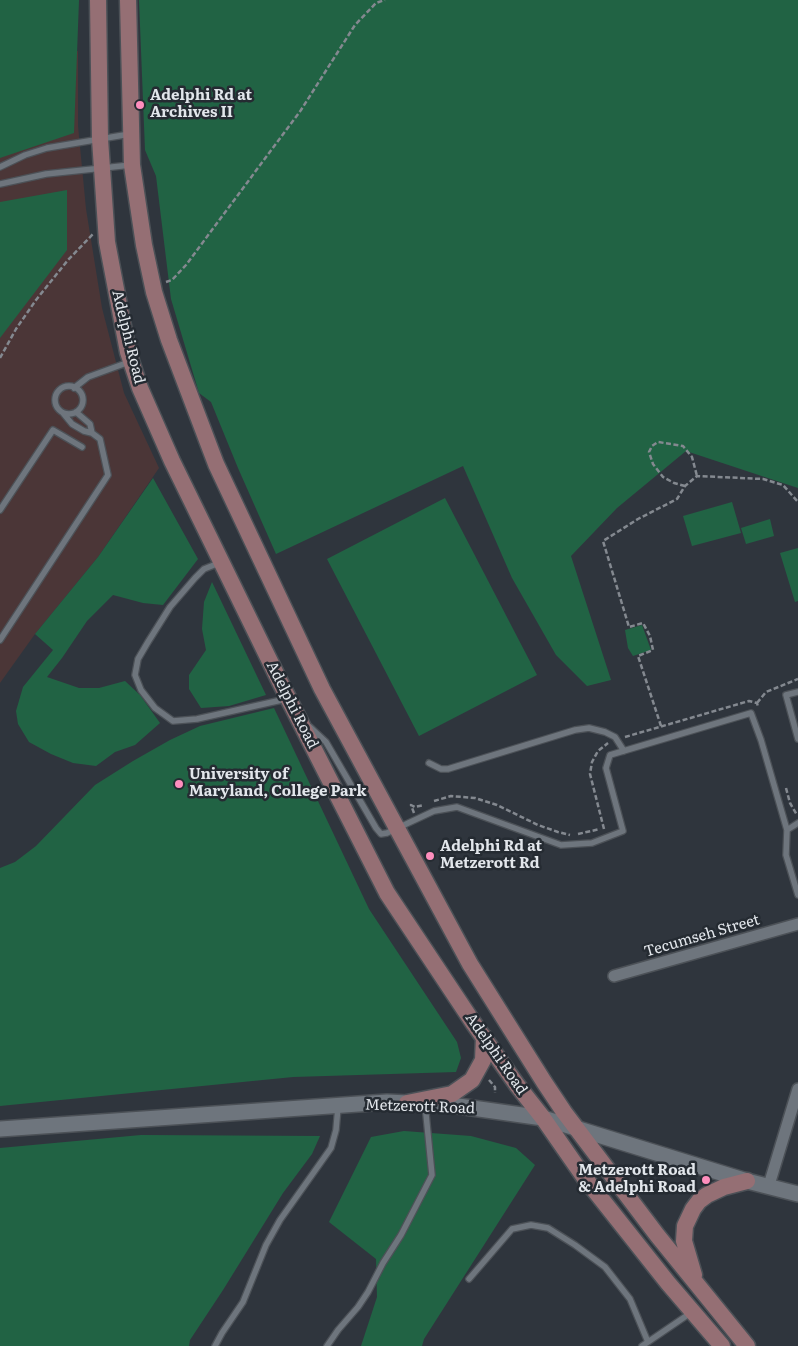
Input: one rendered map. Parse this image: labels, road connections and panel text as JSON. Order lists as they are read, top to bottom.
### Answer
{
  "streets": {
    "main road": ["Adelphi Road"],
    "street": ["Tecumseh Street", "Metzerott Road"]
  },
  "crossings": [
    ["Adelphi Road", "Metzerott Road"]
  ],
  "places": [
    "Adelphi Rd at Archives II",
    "University of Maryland, College Park",
    "Adelphi Rd at Metzerott Rd",
    "Metzerott Road & Adelphi Road"
  ]
}
